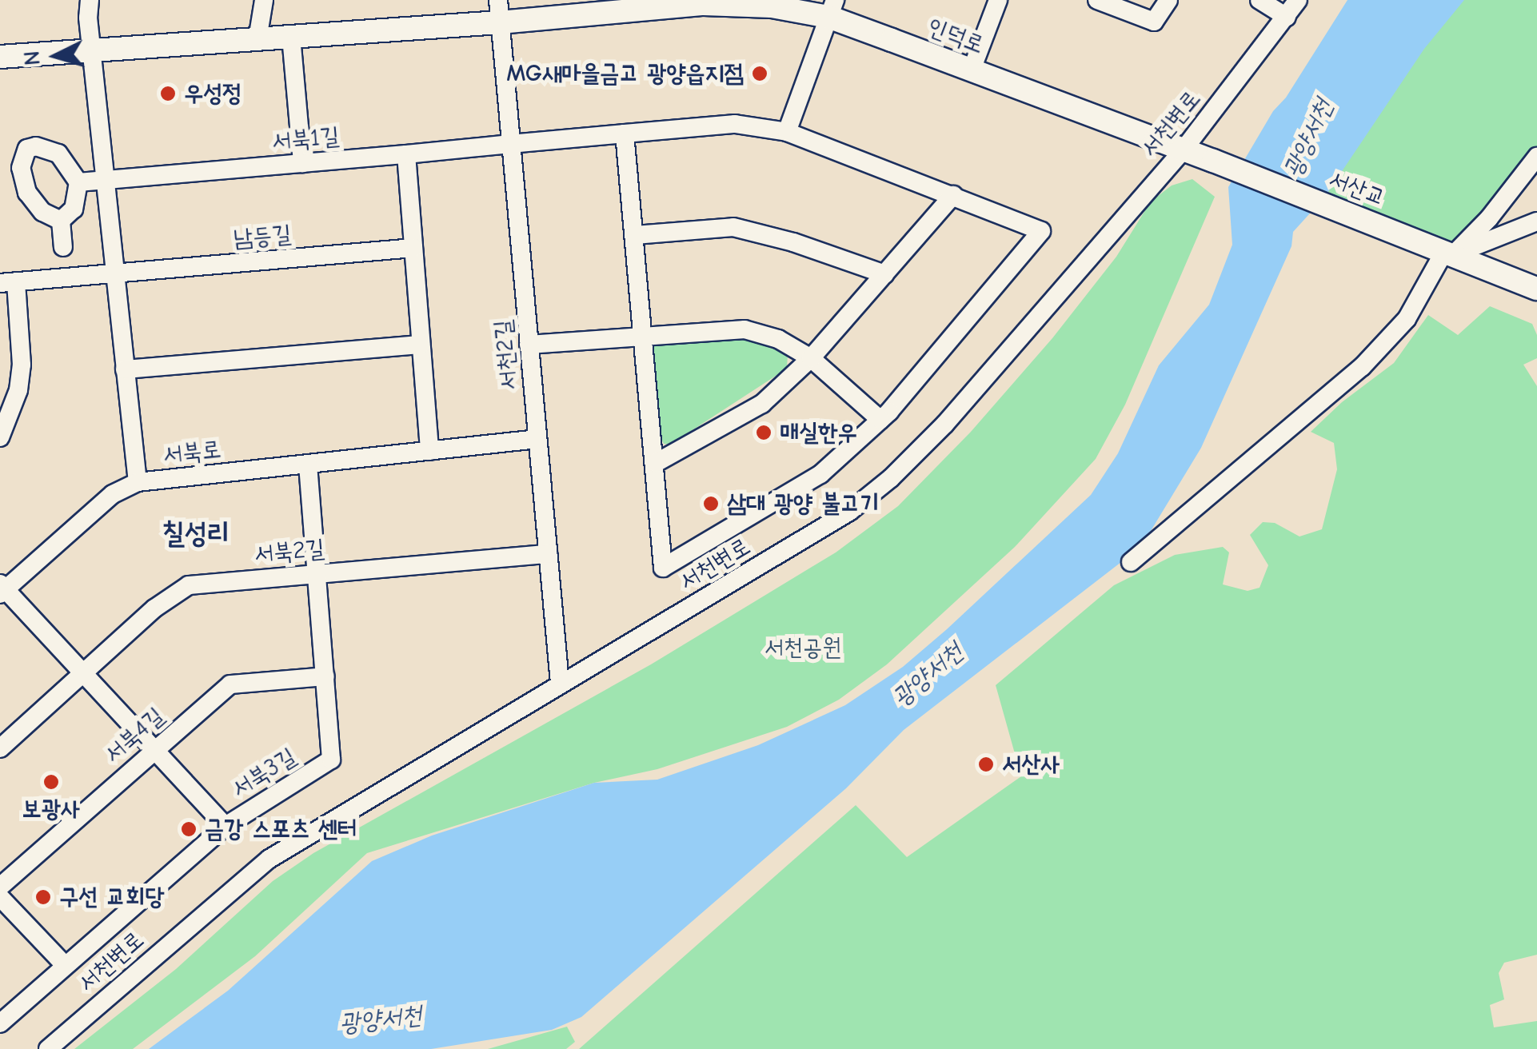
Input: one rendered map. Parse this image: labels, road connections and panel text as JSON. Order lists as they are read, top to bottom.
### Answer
{
  "streets": {
    "main road": ["인덕로", "서산교"],
    "street": [
      "서천변로",
      "서북1길",
      "남등길",
      "서천2길",
      "서북로",
      "서북2길",
      "서북4길",
      "서북3길"
    ]
  },
  "crossings": [
    ["인덕로", "서천변로"],
    ["인덕로", "서산교"],
    ["인덕로", "서천2길"],
    ["서천변로", "서천2길"],
    ["서북1길", "서천2길"],
    ["서천2길", "서북로"],
    ["서천2길", "서북2길"],
    ["서북로", "서북3길"],
    ["서북2길", "서북3길"],
    ["서북4길", "서북3길"]
  ],
  "districts": ["칠성리"],
  "water": ["광양서천"],
  "parks": ["서천공원"],
  "places": [
    "MG새마을금고 광양읍지점",
    "우성정",
    "매실한우",
    "삼대 광양 불고기",
    "서산사",
    "보광사",
    "금강 스포츠 센터",
    "구선 교회당"
  ],
  "north": "left"
}
